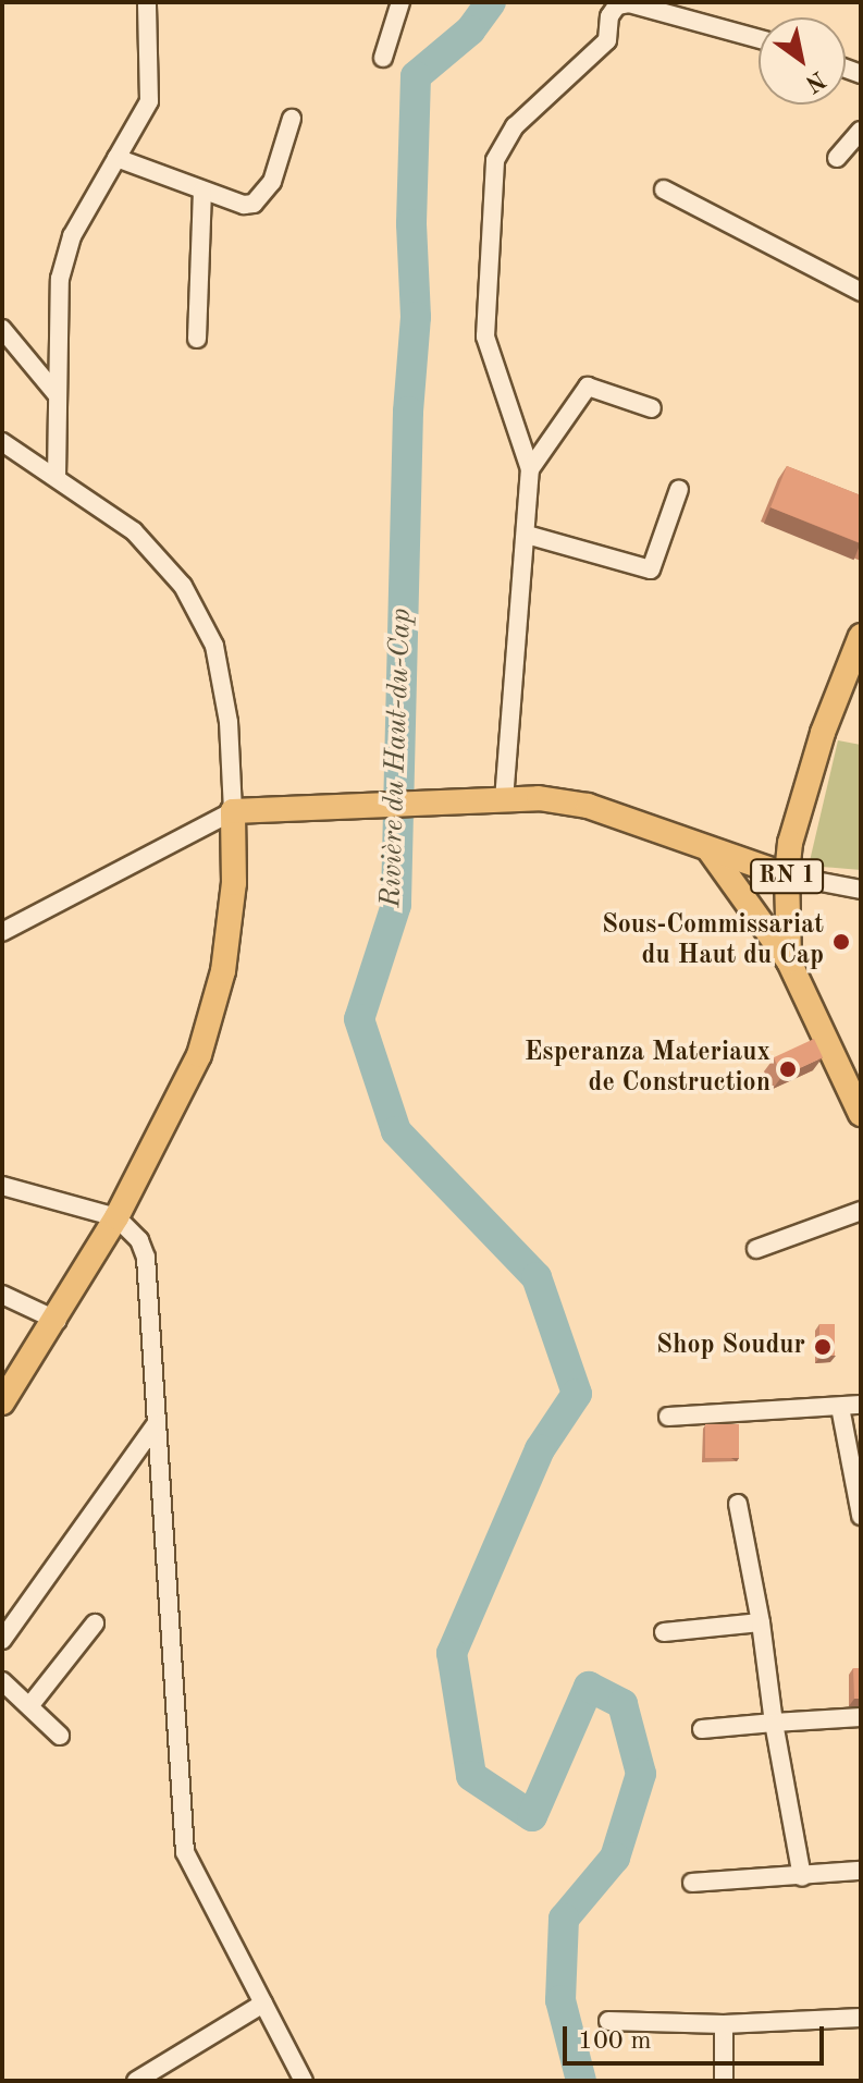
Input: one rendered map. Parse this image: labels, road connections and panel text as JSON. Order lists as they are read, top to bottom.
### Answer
{
  "streets": {
    "main road": ["RN 1"]
  },
  "water": ["Rivière du Haut-du-Cap"],
  "places": ["Sous-Commissariat du Haut du Cap", "Esperanza Materiaux de Construction", "Shop Soudur"],
  "scale_bar": "100 m",
  "north": "bottom right"
}
